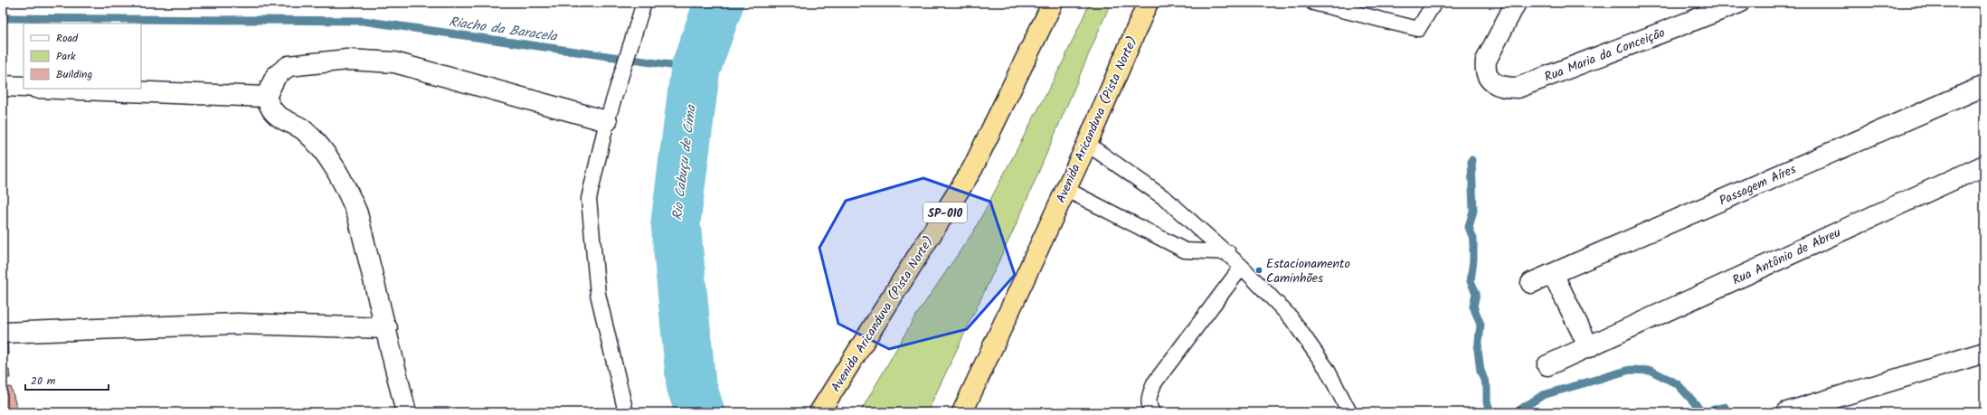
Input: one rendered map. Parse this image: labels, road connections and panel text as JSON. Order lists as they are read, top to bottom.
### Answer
{
  "streets": {
    "highway": ["Avenida Aricanduva (Pista Norte)", "SP-010"],
    "street": ["Rua Maria da Conceição", "Passagem Aíres", "Rua Antônio de Abreu"]
  },
  "water": ["Riacho da Baracela", "Rio Cabuçu de Cima"],
  "places": ["Estacionamento Caminhões"],
  "legend": ["Road", "Park", "Building"],
  "scale_bar": "20 m"
}
